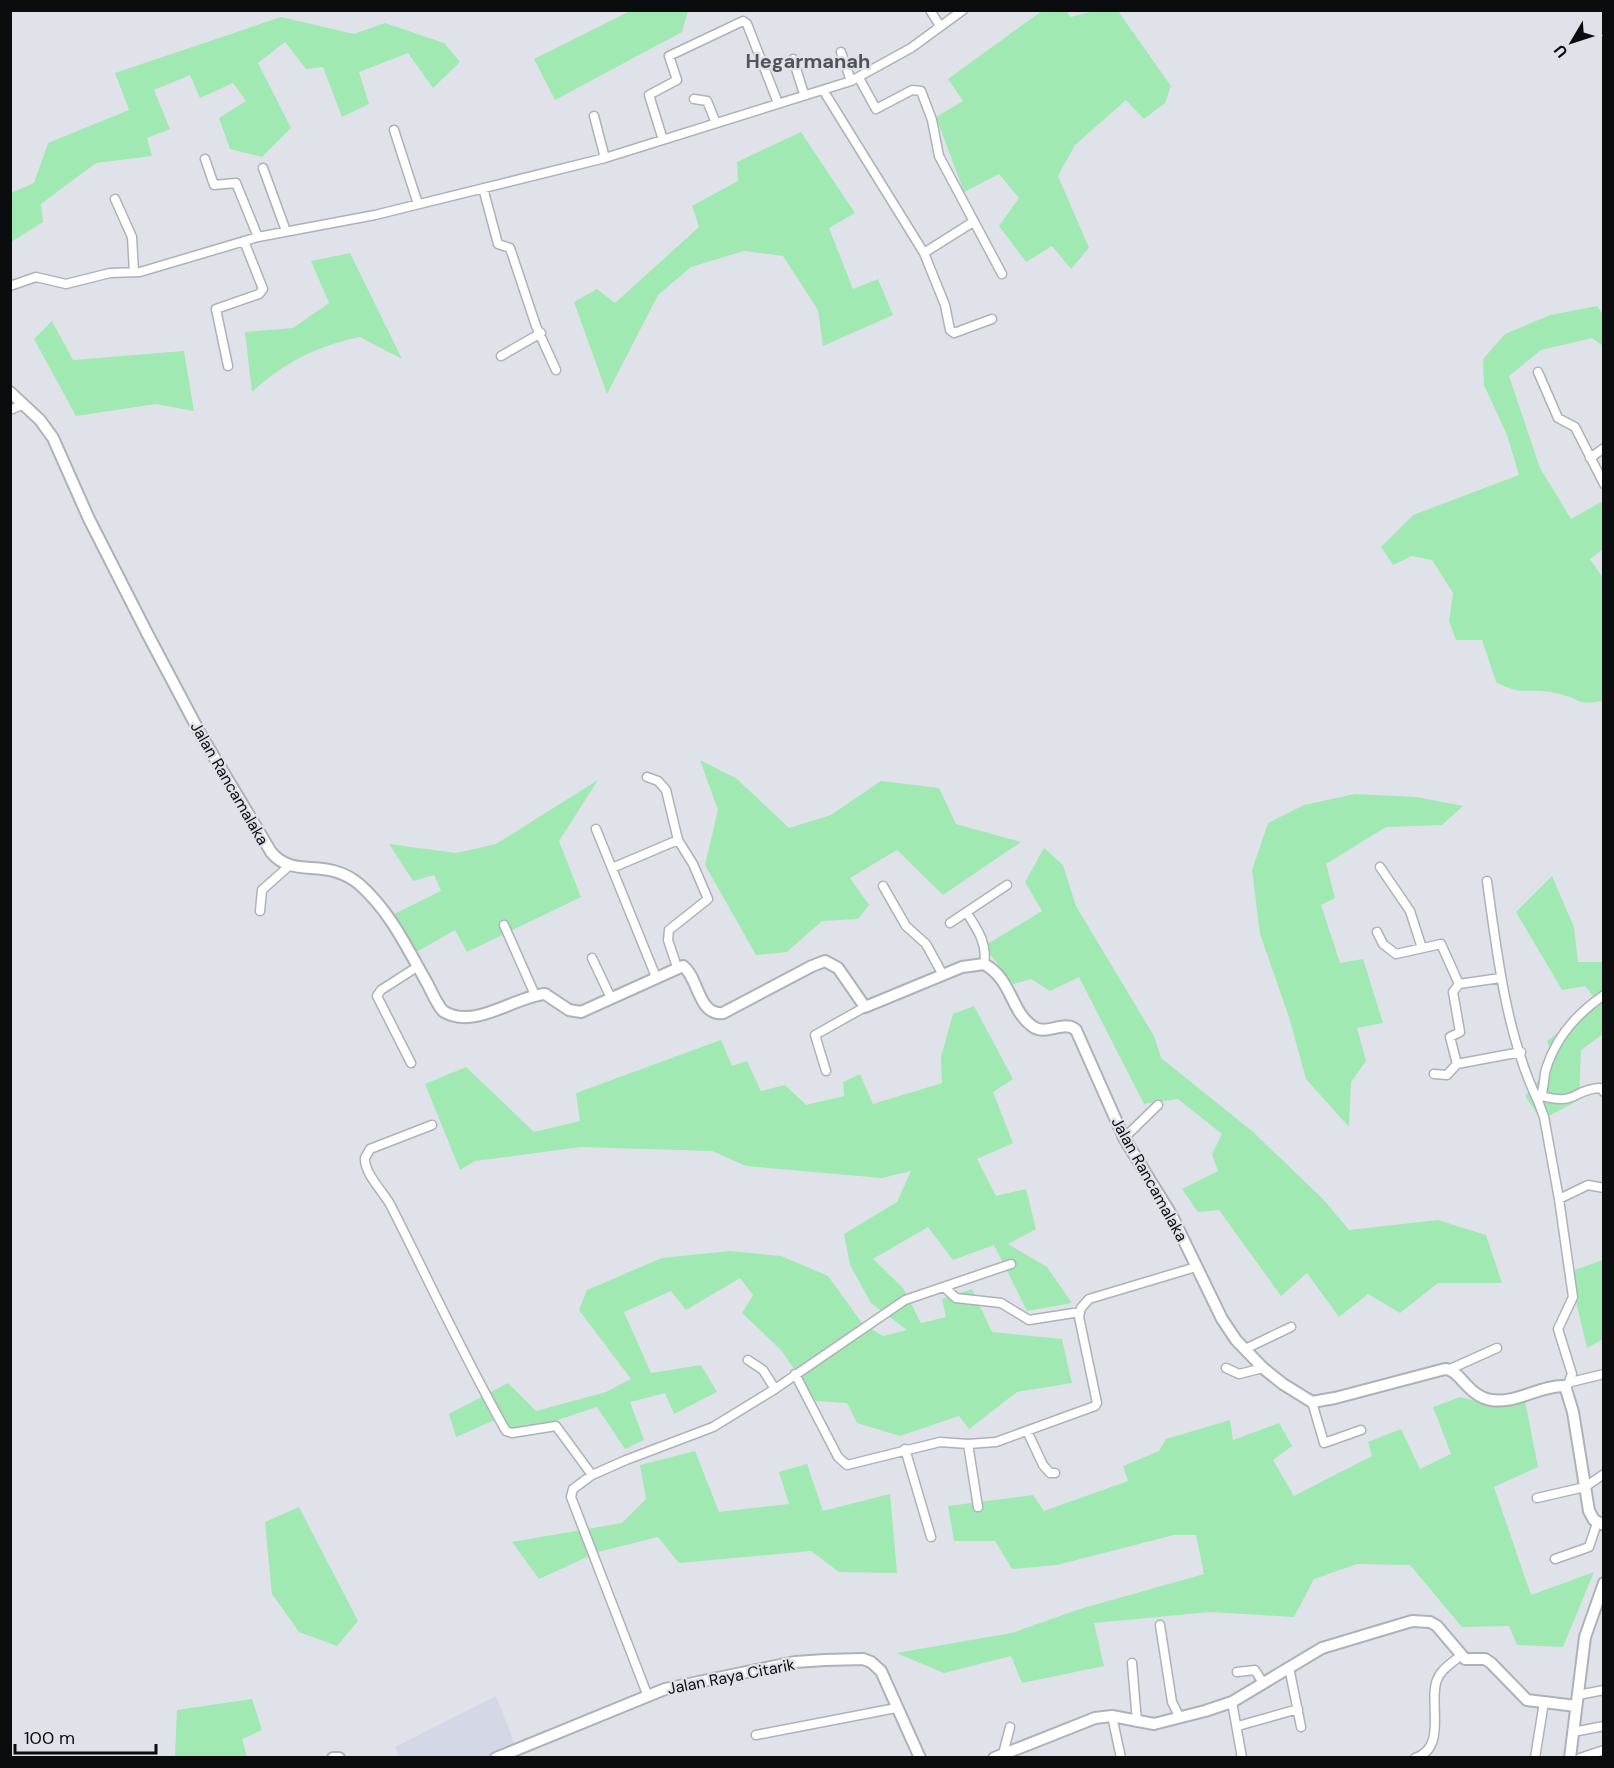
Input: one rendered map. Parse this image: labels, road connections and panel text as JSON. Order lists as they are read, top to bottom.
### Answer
{
  "streets": {
    "street": ["Jalan Rancamalaka", "Jalan Raya Citarik"]
  },
  "districts": ["Hegarmanah"],
  "scale_bar": "100 m",
  "north": "bottom left"
}
